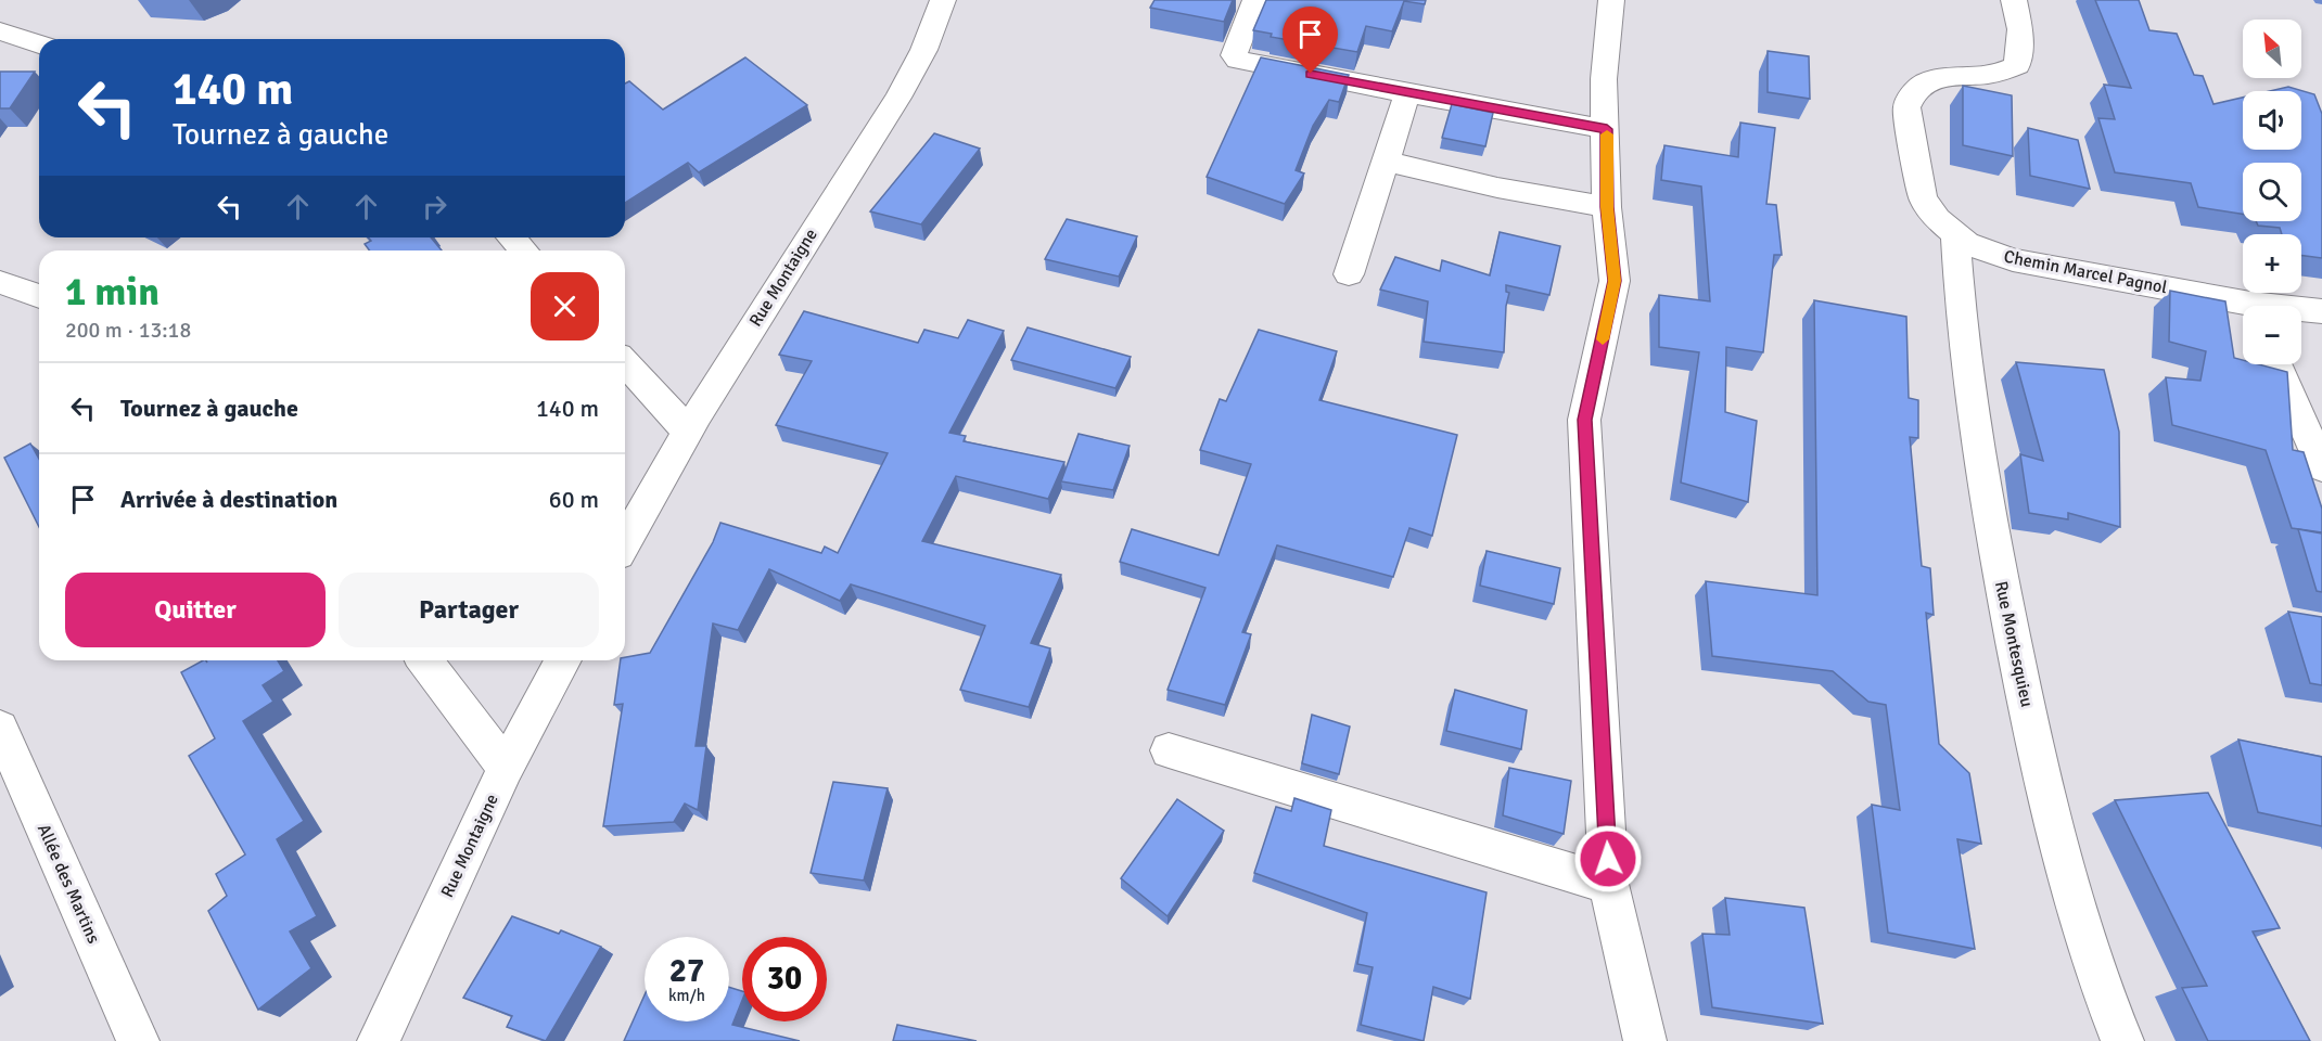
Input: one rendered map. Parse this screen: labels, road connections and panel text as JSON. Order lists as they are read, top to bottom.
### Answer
{
  "streets": {
    "street": [
      "Chemin Marcel Pagnol",
      "Rue Montaigne",
      "Rue Montesquieu",
      "Allée des Martins"
    ]
  },
  "crossings": [
    ["Chemin Marcel Pagnol", "Rue Montesquieu"]
  ],
  "north": "top left",
  "page": {
    "map_buttons": ["+", "−"],
    "turn": ["140 m", "Tournez à gauche"],
    "heading": ["1 min", "200 m · 13:18"],
    "list": [
      {
        "name": "Tournez à gauche",
        "value": "140 m"
      },
      {
        "name": "Arrivée à destination",
        "value": "60 m"
      }
    ],
    "buttons": ["Quitter", "Partager"],
    "speed": "27 km/h",
    "limit": "30"
  }
}
